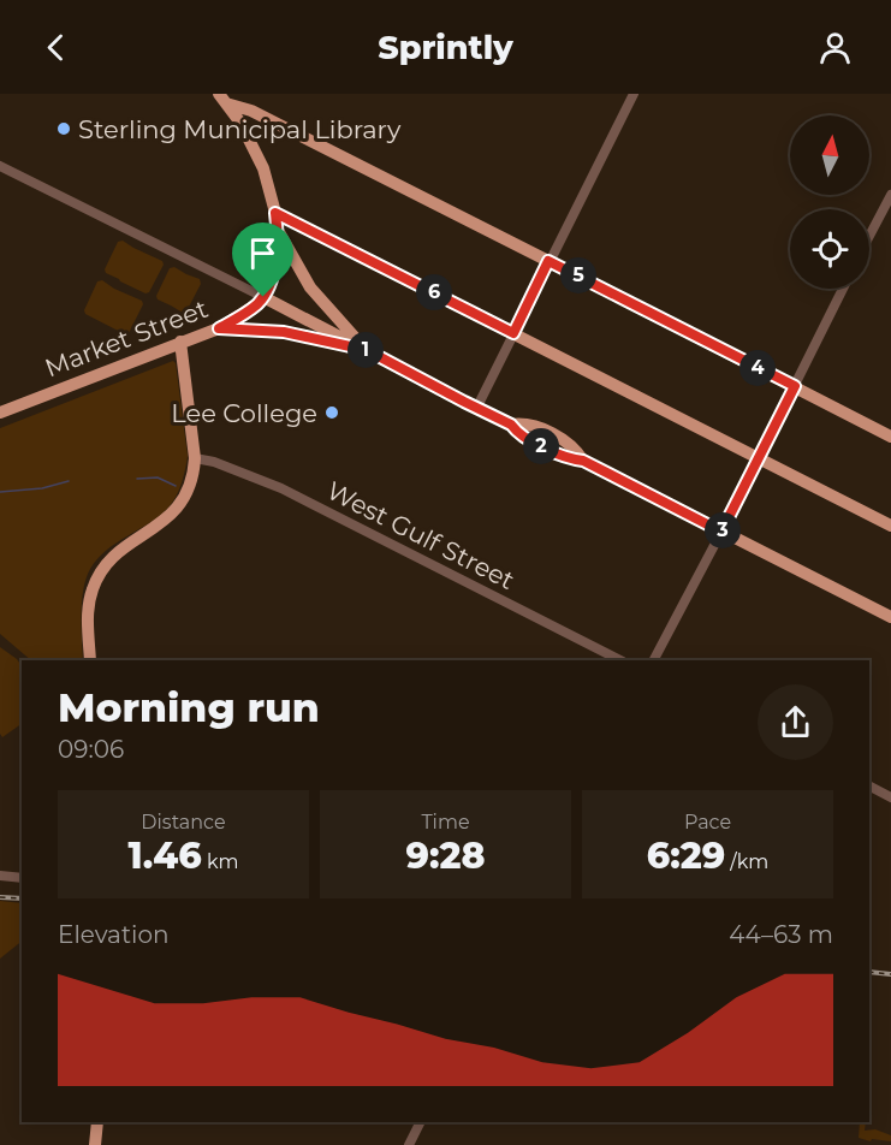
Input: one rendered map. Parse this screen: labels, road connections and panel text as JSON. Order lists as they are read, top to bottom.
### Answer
{
  "streets": {
    "main road": ["Market Street"],
    "street": ["West Gulf Street"]
  },
  "places": ["Sterling Municipal Library", "Lee College"],
  "north": "top",
  "page": {
    "header": "Sprintly",
    "pins": [
      "5",
      "6",
      "1",
      "4",
      "2",
      "3"
    ],
    "heading": ["Morning run", "09:06"],
    "stats": [
      ["Distance", "1.46 km"],
      ["Time", "9:28"],
      ["Pace", "6:29 /km"]
    ],
    "chart": ["Elevation", "44–63 m"]
  }
}
